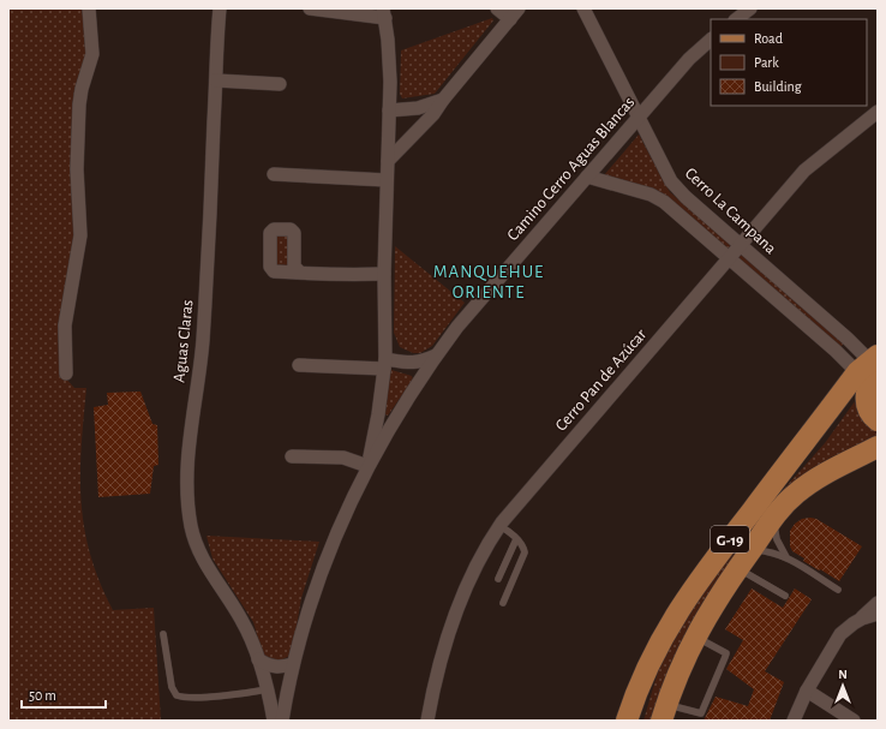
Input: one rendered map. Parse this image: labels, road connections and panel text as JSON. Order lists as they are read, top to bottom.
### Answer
{
  "streets": {
    "main road": ["G-19"],
    "street": [
      "Camino Cerro Aguas Blancas",
      "Cerro La Campana",
      "Aguas Claras",
      "Cerro Pan de Azúcar"
    ]
  },
  "crossings": [
    ["Camino Cerro Aguas Blancas", "Cerro La Campana"],
    ["Cerro La Campana", "Cerro Pan de Azúcar"],
    ["Cerro La Campana", "G-19"]
  ],
  "districts": ["MANQUEHUE ORIENTE"],
  "legend": ["Road", "Park", "Building"],
  "scale_bar": "50 m",
  "north": "top"
}
